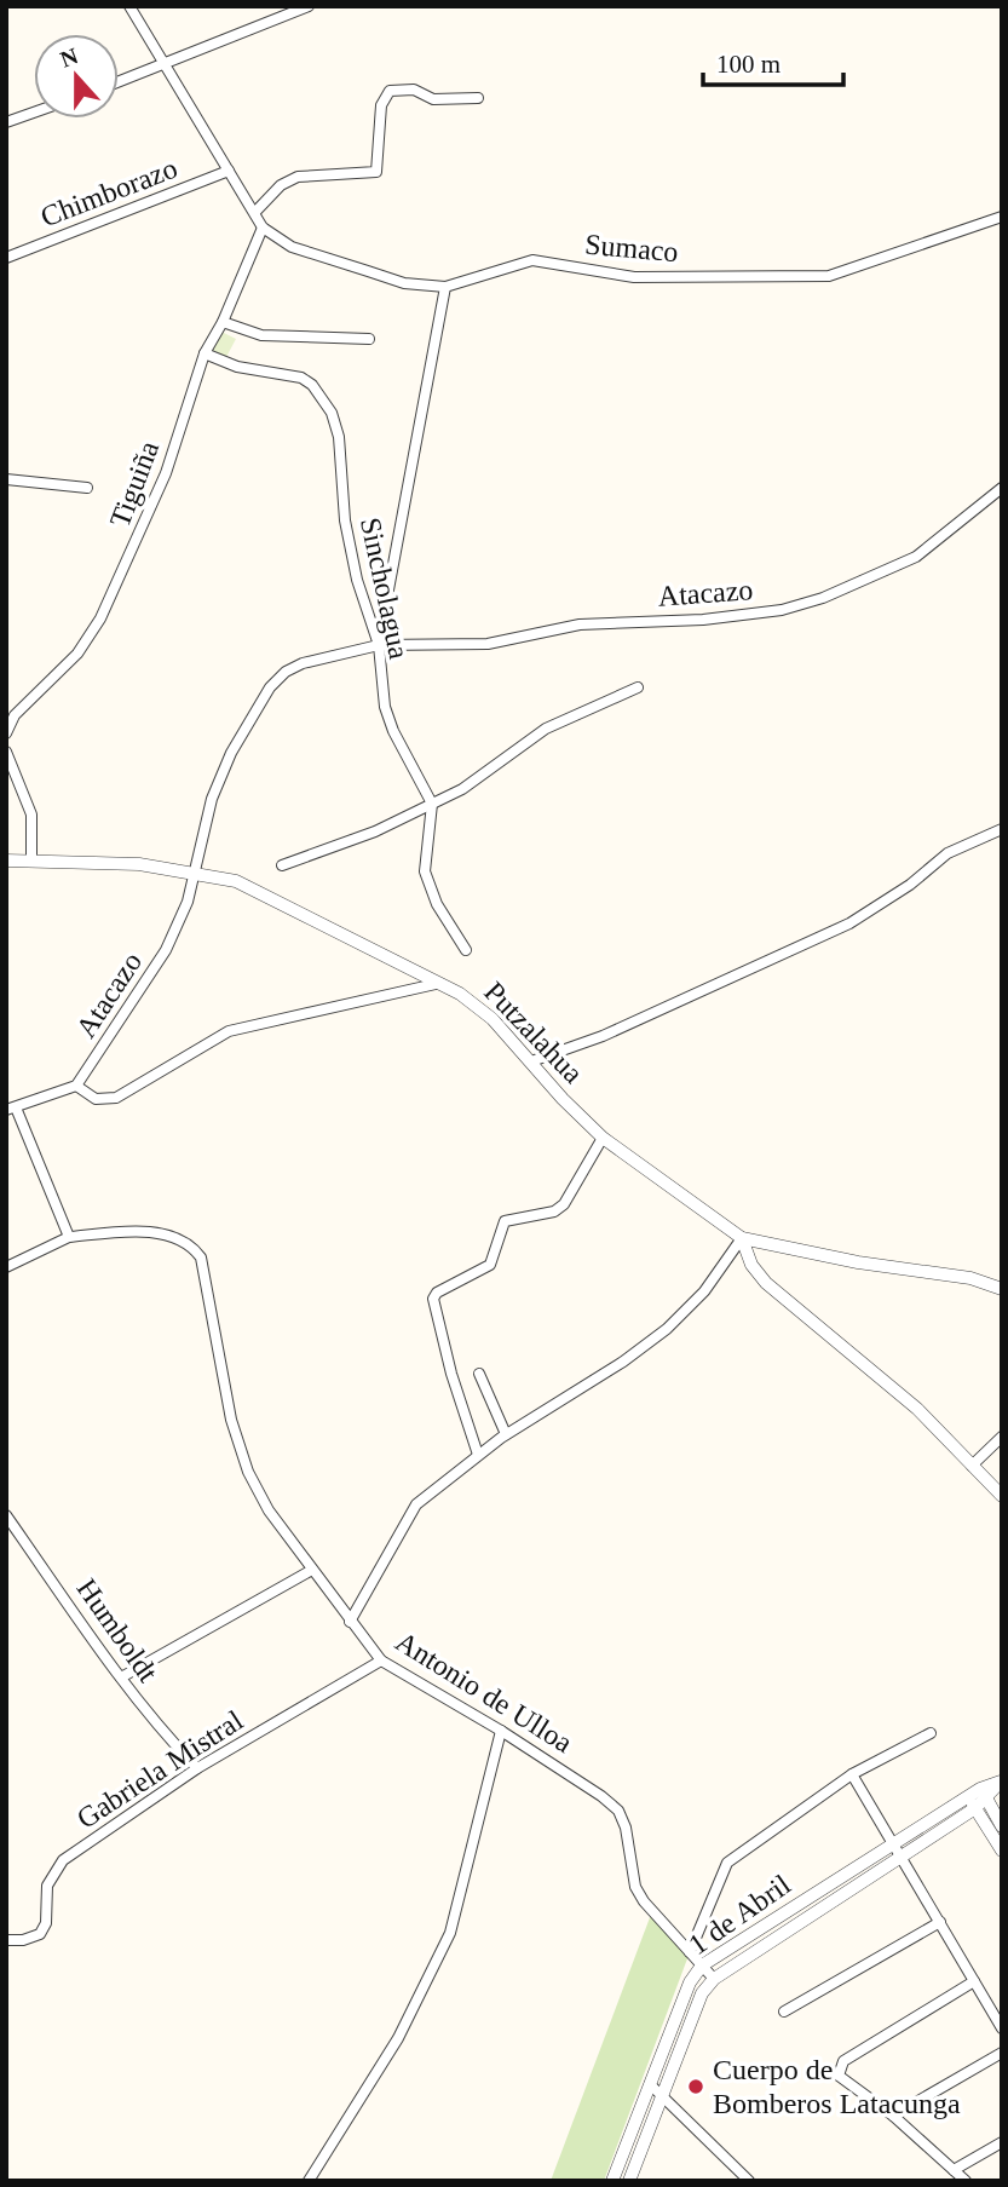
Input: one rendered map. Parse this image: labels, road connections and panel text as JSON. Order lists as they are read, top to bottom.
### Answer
{
  "streets": {
    "street": [
      "Chimborazo",
      "Sumaco",
      "Tiguiña",
      "Sincholagua",
      "Atacazo",
      "Putzalahua",
      "Humboldt",
      "Antonio de Ulloa",
      "Gabriela Mistral",
      "1 de Abril"
    ]
  },
  "crossings": [
    ["Sumaco", "Tiguiña"],
    ["Tiguiña", "Sincholagua"],
    ["Sincholagua", "Atacazo"],
    ["Atacazo", "Putzalahua"],
    ["Humboldt", "Gabriela Mistral"],
    ["Antonio de Ulloa", "Gabriela Mistral"],
    ["Antonio de Ulloa", "1 de Abril"]
  ],
  "places": ["Cuerpo de Bomberos Latacunga"],
  "scale_bar": "100 m",
  "north": "top"
}
